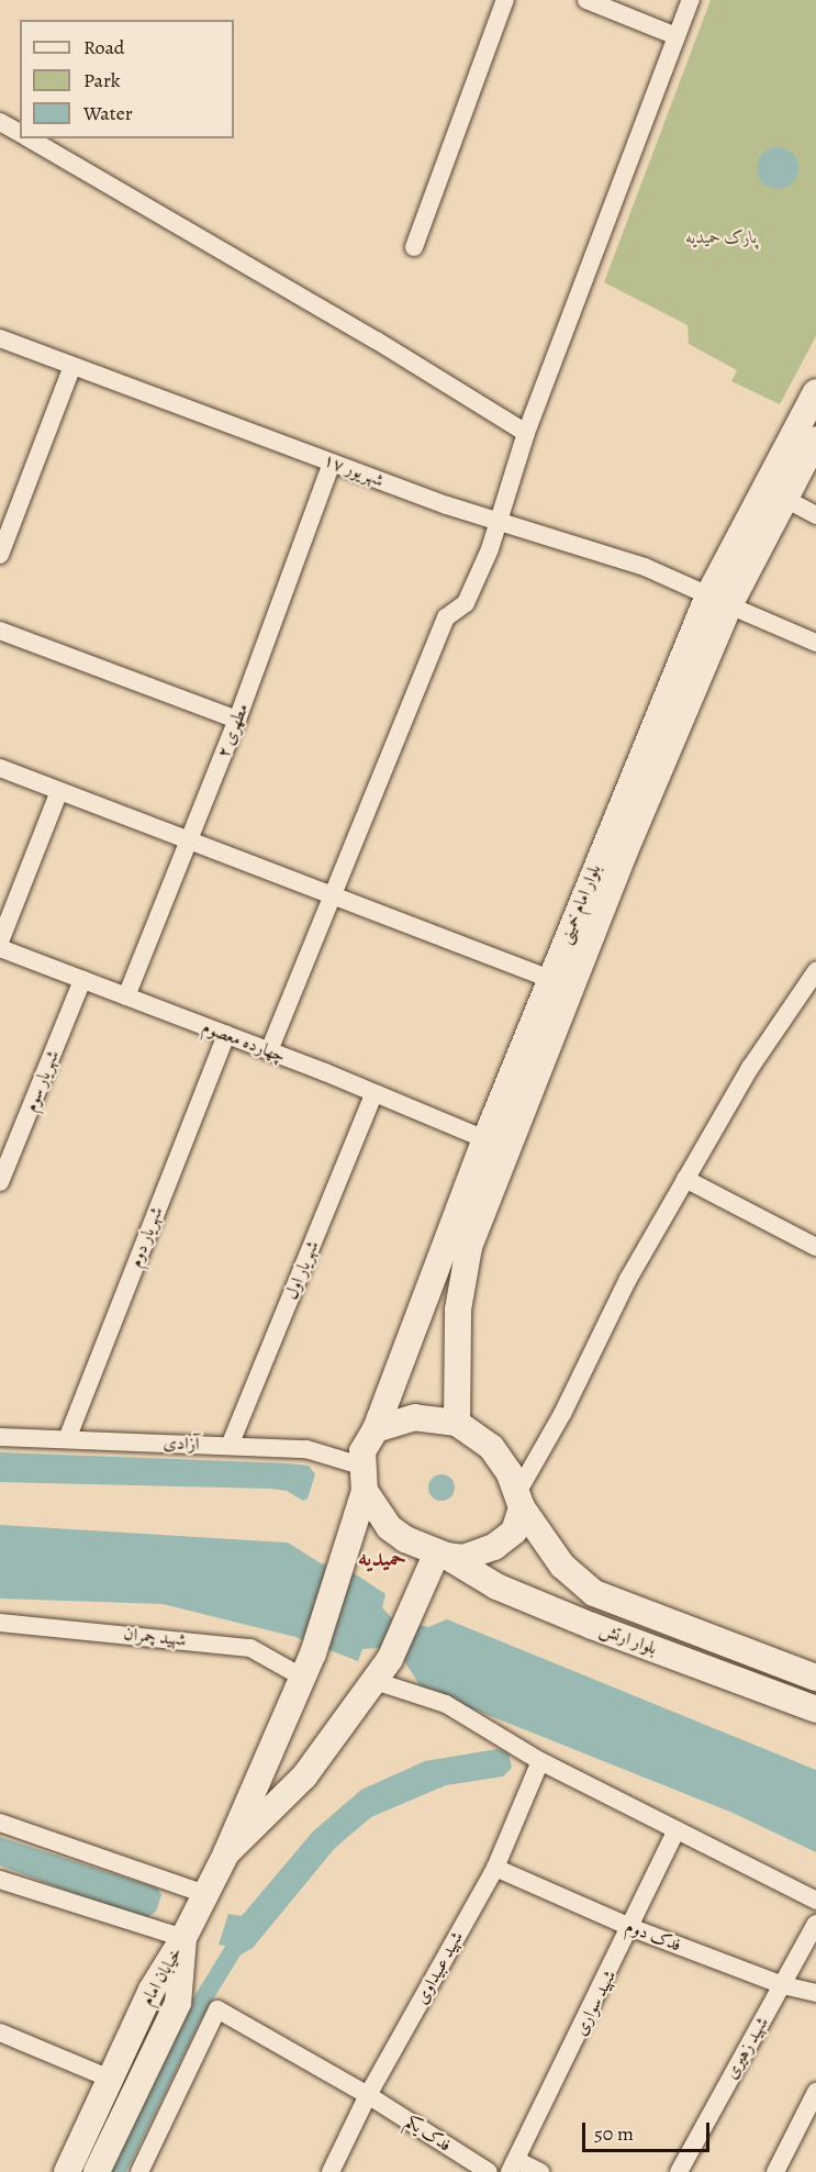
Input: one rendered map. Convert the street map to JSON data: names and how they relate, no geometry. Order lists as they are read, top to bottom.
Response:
{
  "streets": {
    "main road": ["بلوار امام خمینی", "بلوار ارتش", "خیابان امام"],
    "street": [
      "۱۷ شهریور",
      "مطهری ۲",
      "چهارده معصوم",
      "شهریار سوم",
      "شهریار دوم",
      "شهریار اول",
      "آزادی",
      "شهید چمران",
      "فدک دوم",
      "شهید عبیداوی",
      "شهید سواری",
      "شهید زهیری",
      "فدک یکم"
    ]
  },
  "crossings": [
    ["۱۷ شهریور", "مطهری ۲"],
    ["۱۷ شهریور", "بلوار امام خمینی"],
    ["مطهری ۲", "چهارده معصوم"],
    ["بلوار امام خمینی", "چهارده معصوم"],
    ["بلوار امام خمینی", "آزادی"],
    ["بلوار امام خمینی", "بلوار ارتش"],
    ["چهارده معصوم", "شهریار سوم"],
    ["چهارده معصوم", "شهریار دوم"],
    ["چهارده معصوم", "شهریار اول"],
    ["شهریار دوم", "آزادی"],
    ["شهریار اول", "آزادی"],
    ["آزادی", "بلوار ارتش"],
    ["فدک دوم", "شهید عبیداوی"],
    ["فدک دوم", "شهید سواری"],
    ["فدک دوم", "شهید زهیری"],
    ["شهید عبیداوی", "فدک یکم"]
  ],
  "districts": ["حمیدیه"],
  "parks": ["پارک حمیدیه"],
  "legend": ["Road", "Park", "Water"],
  "scale_bar": "50 m"
}
